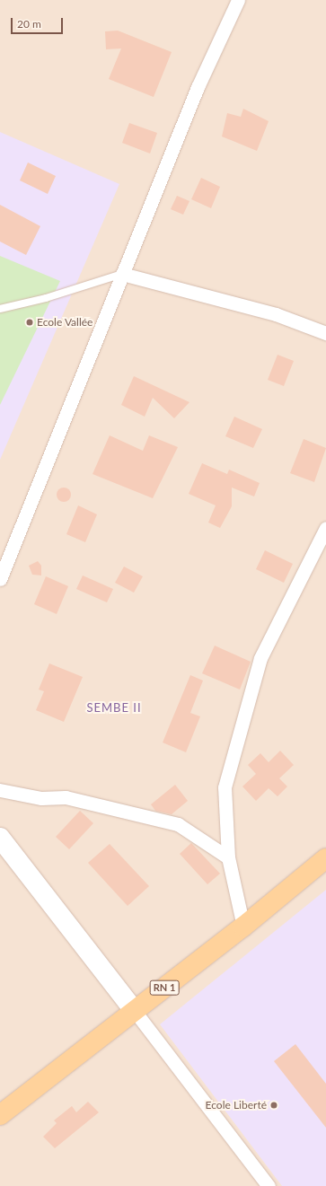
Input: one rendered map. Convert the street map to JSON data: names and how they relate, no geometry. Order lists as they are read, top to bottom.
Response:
{
  "streets": {
    "main road": ["RN 1"]
  },
  "districts": ["SEMBE II"],
  "places": ["Ecole Vallée", "Ecole Liberté"],
  "scale_bar": "20 m"
}
